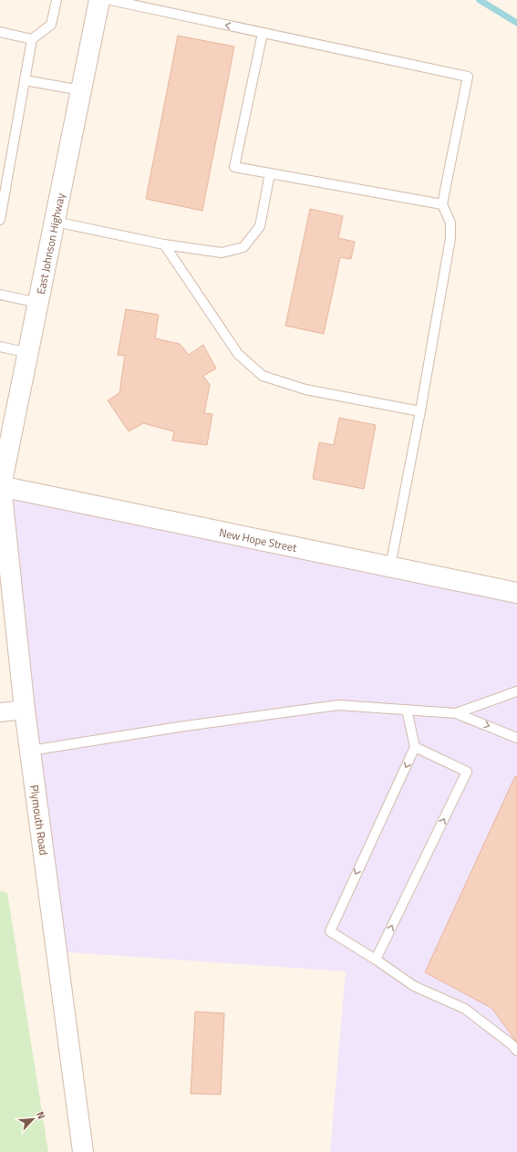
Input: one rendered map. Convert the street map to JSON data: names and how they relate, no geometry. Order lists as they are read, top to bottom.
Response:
{
  "streets": {
    "street": ["East Johnson Highway", "New Hope Street", "Plymouth Road"]
  },
  "crossings": [
    ["East Johnson Highway", "New Hope Street"],
    ["East Johnson Highway", "Plymouth Road"],
    ["New Hope Street", "Plymouth Road"]
  ],
  "north": "top right"
}
